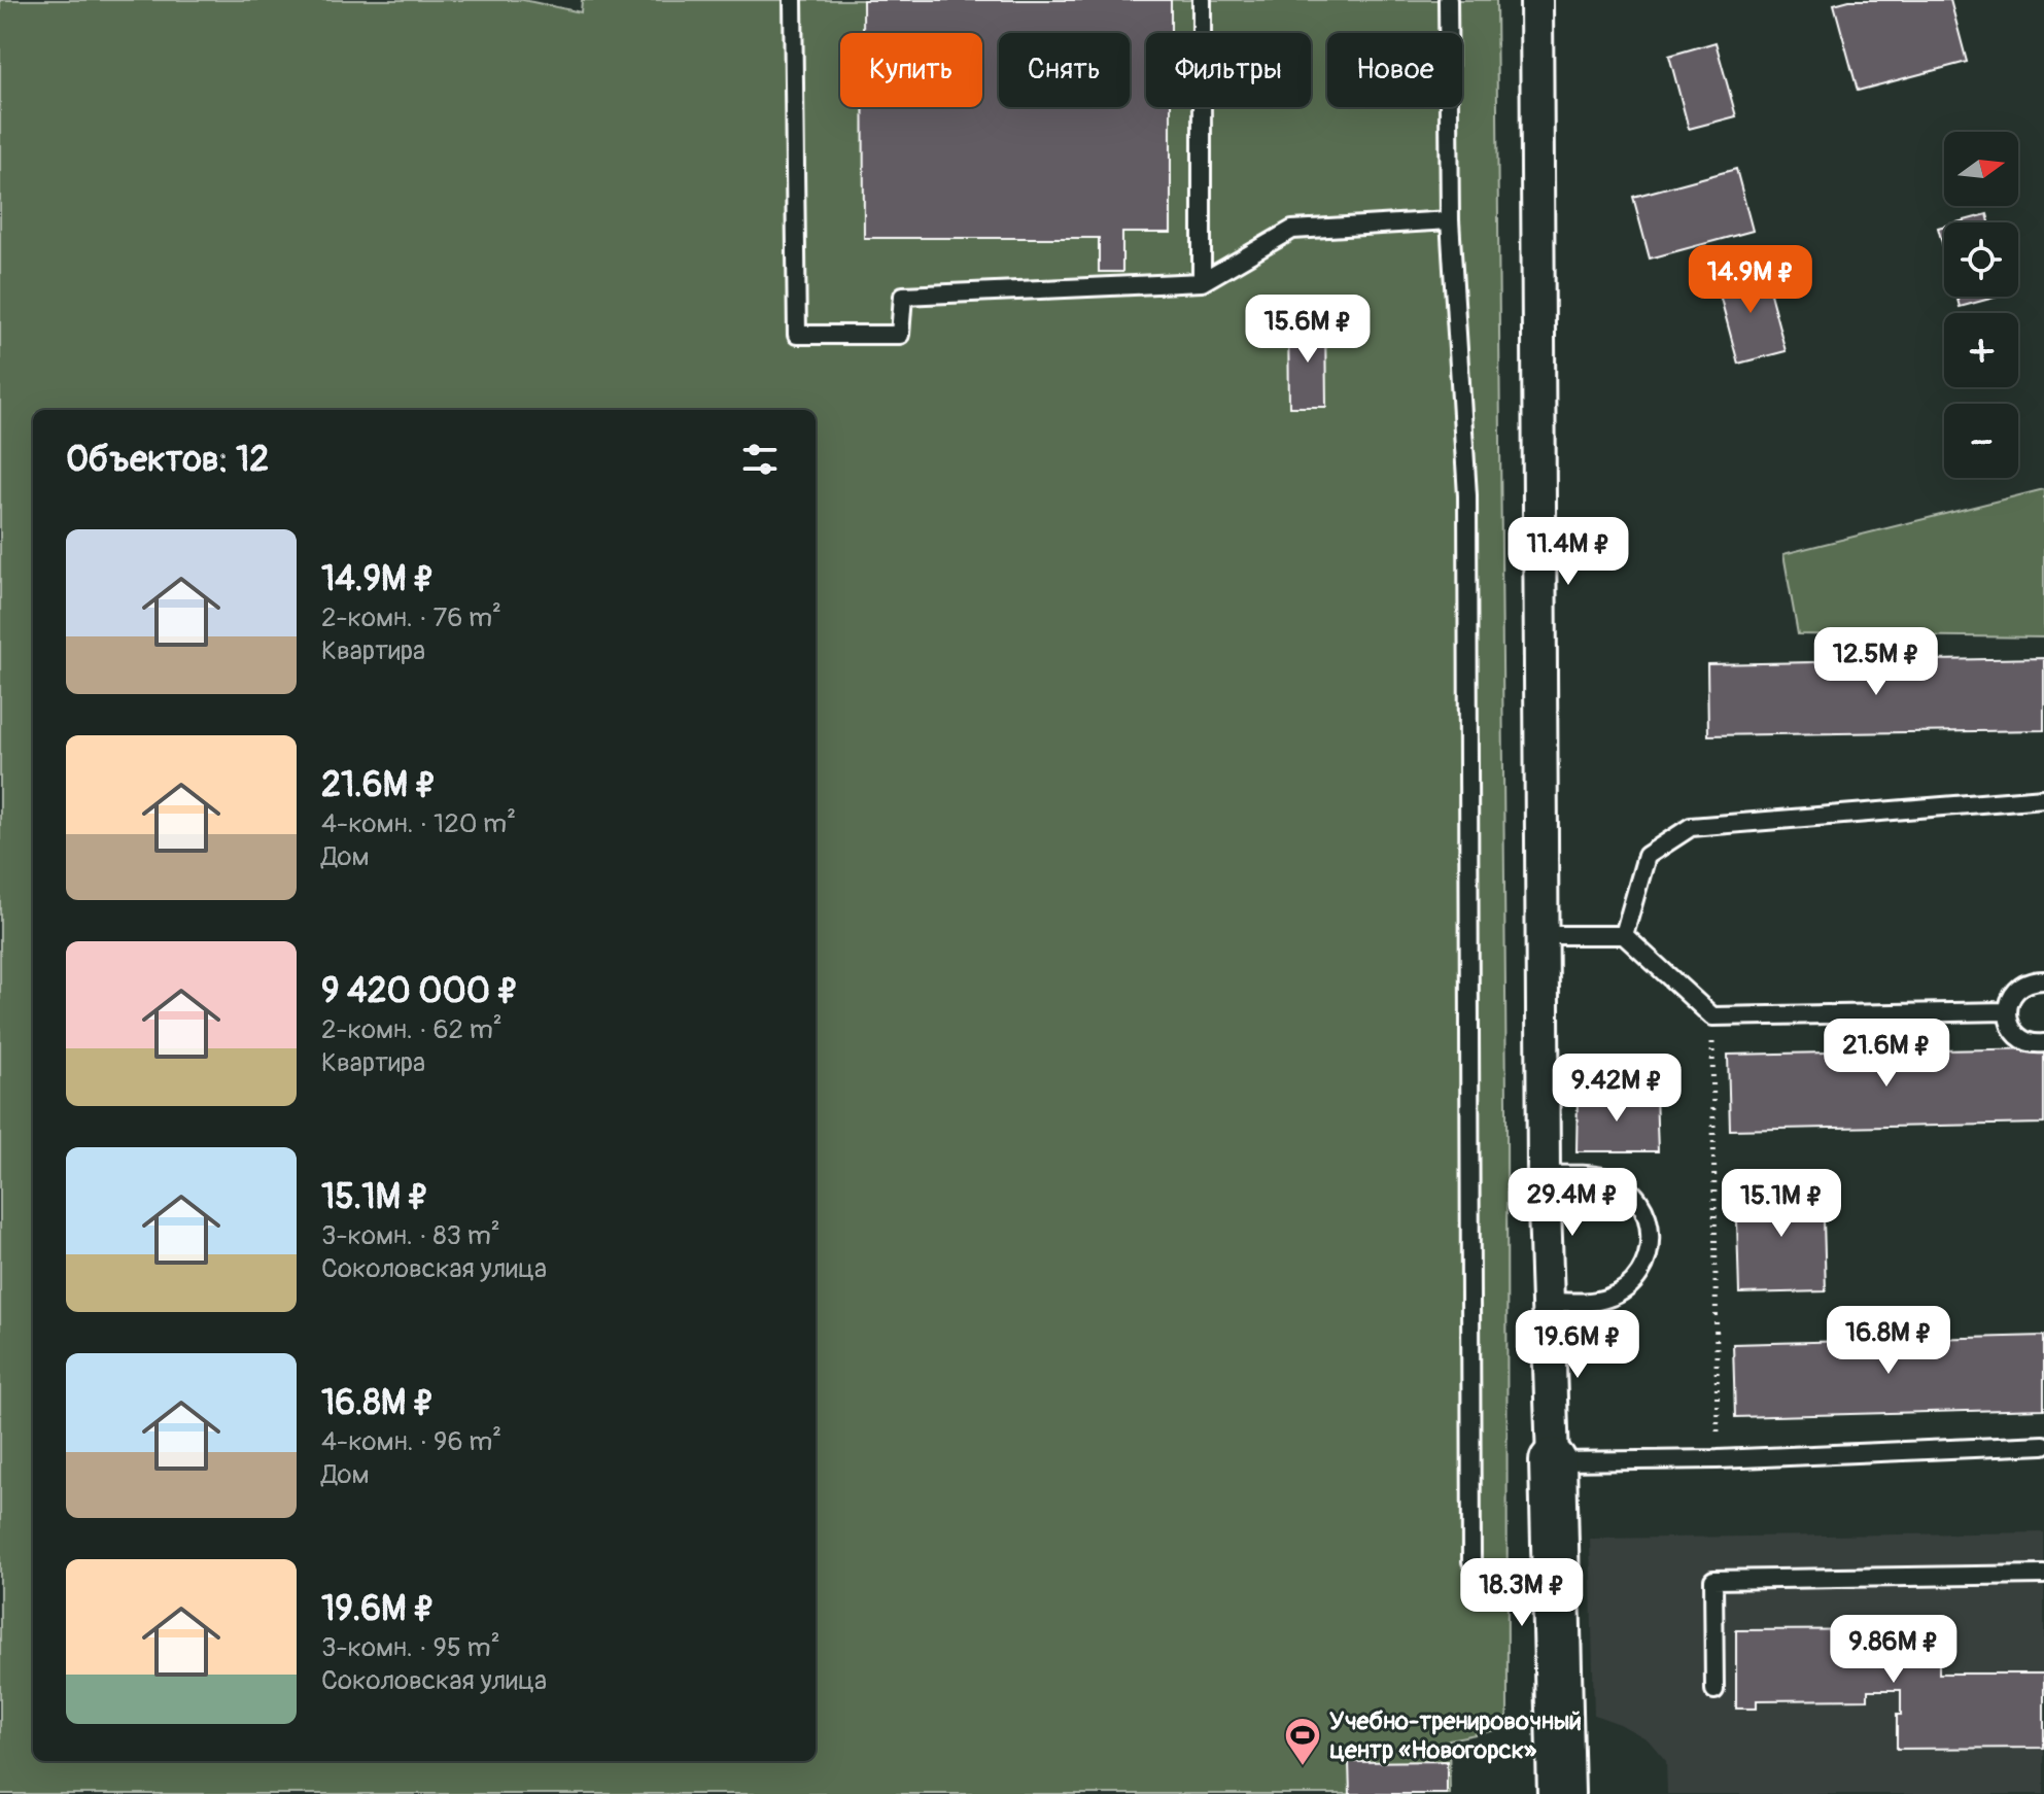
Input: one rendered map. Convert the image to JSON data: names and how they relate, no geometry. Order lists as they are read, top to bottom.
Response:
{
  "places": {
    "sports": ["Учебно-тренировочный центр «Новогорск»"]
  },
  "north": "right",
  "page": {
    "chip": [
      "Купить",
      "Снять",
      "Фильтры",
      "Новое"
    ],
    "map_buttons": ["+", "−"],
    "price": [
      "14.9M ₽",
      "15.6M ₽",
      "11.4M ₽",
      "12.5M ₽",
      "21.6M ₽",
      "9.42M ₽",
      "29.4M ₽",
      "15.1M ₽",
      "16.8M ₽",
      "19.6M ₽",
      "18.3M ₽",
      "9.86M ₽"
    ],
    "heading": "Объектов: 12",
    "list": [
      {
        "name": "14.9M ₽",
        "note": "2-комн. · 76 m² · Квартира"
      },
      {
        "name": "21.6M ₽",
        "note": "4-комн. · 120 m² · Дом"
      },
      {
        "name": "9 420 000 ₽",
        "note": "2-комн. · 62 m² · Квартира"
      },
      {
        "name": "15.1M ₽",
        "note": "3-комн. · 83 m² · Соколовская улица"
      },
      {
        "name": "16.8M ₽",
        "note": "4-комн. · 96 m² · Дом"
      },
      {
        "name": "19.6M ₽",
        "note": "3-комн. · 95 m² · Соколовская улица"
      }
    ]
  }
}
